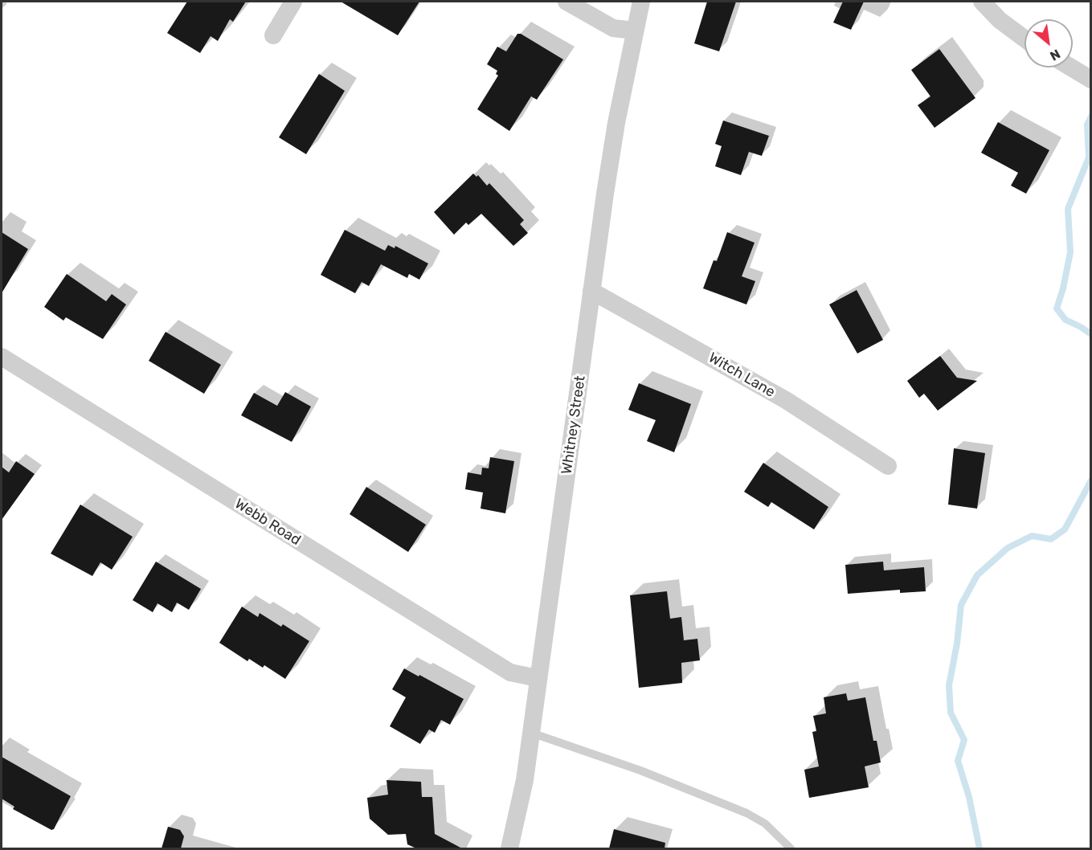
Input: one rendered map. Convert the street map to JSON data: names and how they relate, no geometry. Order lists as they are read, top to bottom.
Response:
{
  "streets": {
    "street": ["Witch Lane", "Whitney Street", "Webb Road"]
  },
  "crossings": [
    ["Witch Lane", "Whitney Street"],
    ["Whitney Street", "Webb Road"]
  ],
  "north": "bottom right"
}
